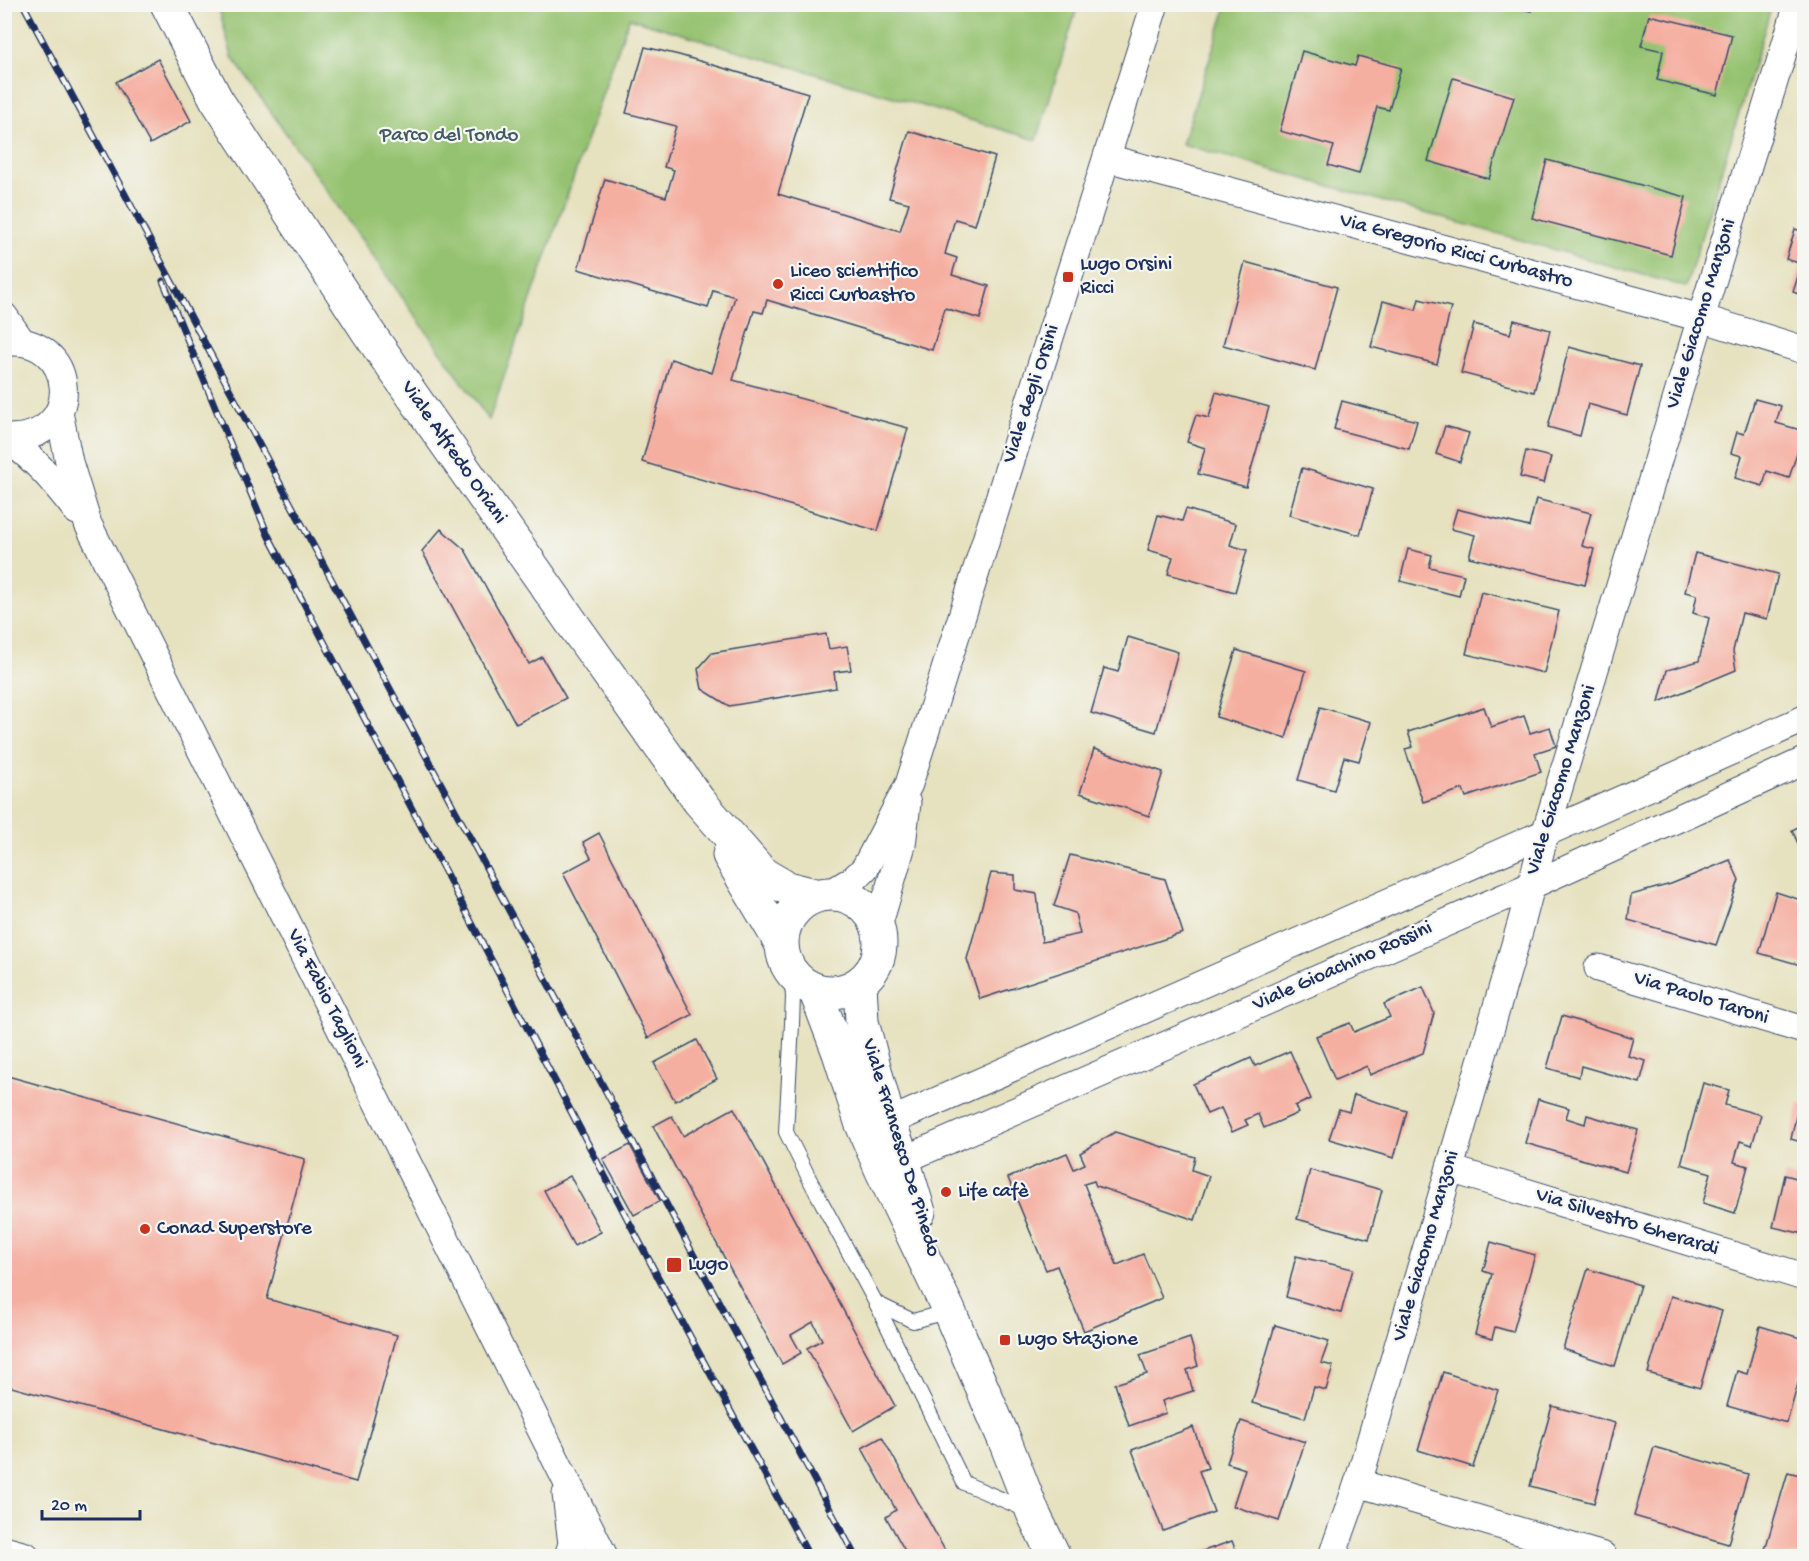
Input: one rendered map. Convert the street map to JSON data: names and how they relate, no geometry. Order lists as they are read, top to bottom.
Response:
{
  "streets": {
    "main road": ["Viale Alfredo Oriani", "Viale Francesco De Pinedo"],
    "street": [
      "Via Gregorio Ricci Curbastro",
      "Viale Giacomo Manzoni",
      "Viale degli Orsini",
      "Viale Gioachino Rossini",
      "Via Fabio Taglioni",
      "Via Paolo Taroni",
      "Via Silvestro Gherardi"
    ]
  },
  "crossings": [
    ["Via Gregorio Ricci Curbastro", "Viale Giacomo Manzoni"],
    ["Via Gregorio Ricci Curbastro", "Viale degli Orsini"],
    ["Viale Giacomo Manzoni", "Viale Gioachino Rossini"],
    ["Viale Giacomo Manzoni", "Via Silvestro Gherardi"],
    ["Viale degli Orsini", "Viale Alfredo Oriani"],
    ["Viale degli Orsini", "Viale Francesco De Pinedo"],
    ["Viale Alfredo Oriani", "Viale Francesco De Pinedo"],
    ["Viale Gioachino Rossini", "Viale Francesco De Pinedo"]
  ],
  "parks": ["Parco del Tondo"],
  "places": {
    "transit": ["Lugo Orsini Ricci", "Lugo", "Lugo Stazione"],
    "other": ["Liceo scientifico Ricci Curbastro", "Life cafè", "Conad Superstore"]
  },
  "scale_bar": "20 m"
}
